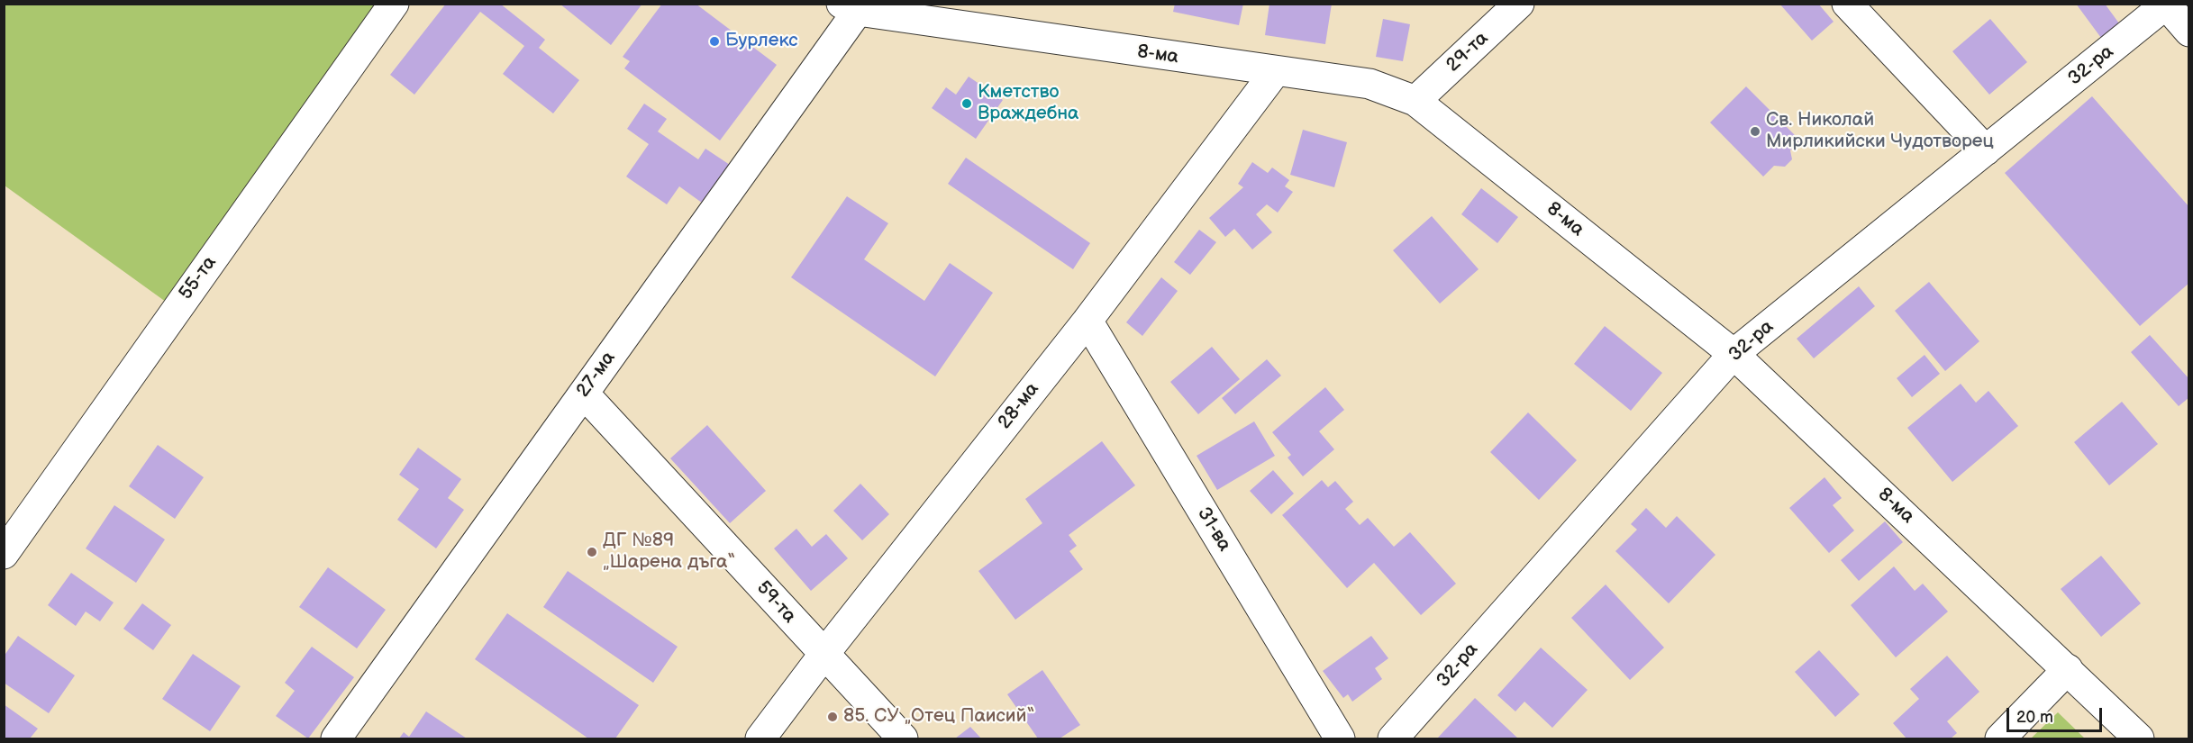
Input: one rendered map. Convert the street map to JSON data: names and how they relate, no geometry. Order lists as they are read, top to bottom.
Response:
{
  "streets": {
    "street": [
      "29-та",
      "8-ма",
      "32-ра",
      "55-та",
      "27-ма",
      "28-ма",
      "31-ва",
      "59-та"
    ]
  },
  "crossings": [
    ["29-та", "8-ма"],
    ["8-ма", "32-ра"],
    ["8-ма", "27-ма"],
    ["8-ма", "28-ма"],
    ["27-ма", "59-та"],
    ["28-ма", "31-ва"],
    ["28-ма", "59-та"]
  ],
  "places": [
    "Бурлекс",
    "Кметство Враждебна",
    "Св. Николай Мирликийски Чудотворец",
    "ДГ №89 „Шарена дъга“",
    "85. СУ „Отец Паисий“"
  ],
  "scale_bar": "20 m"
}
